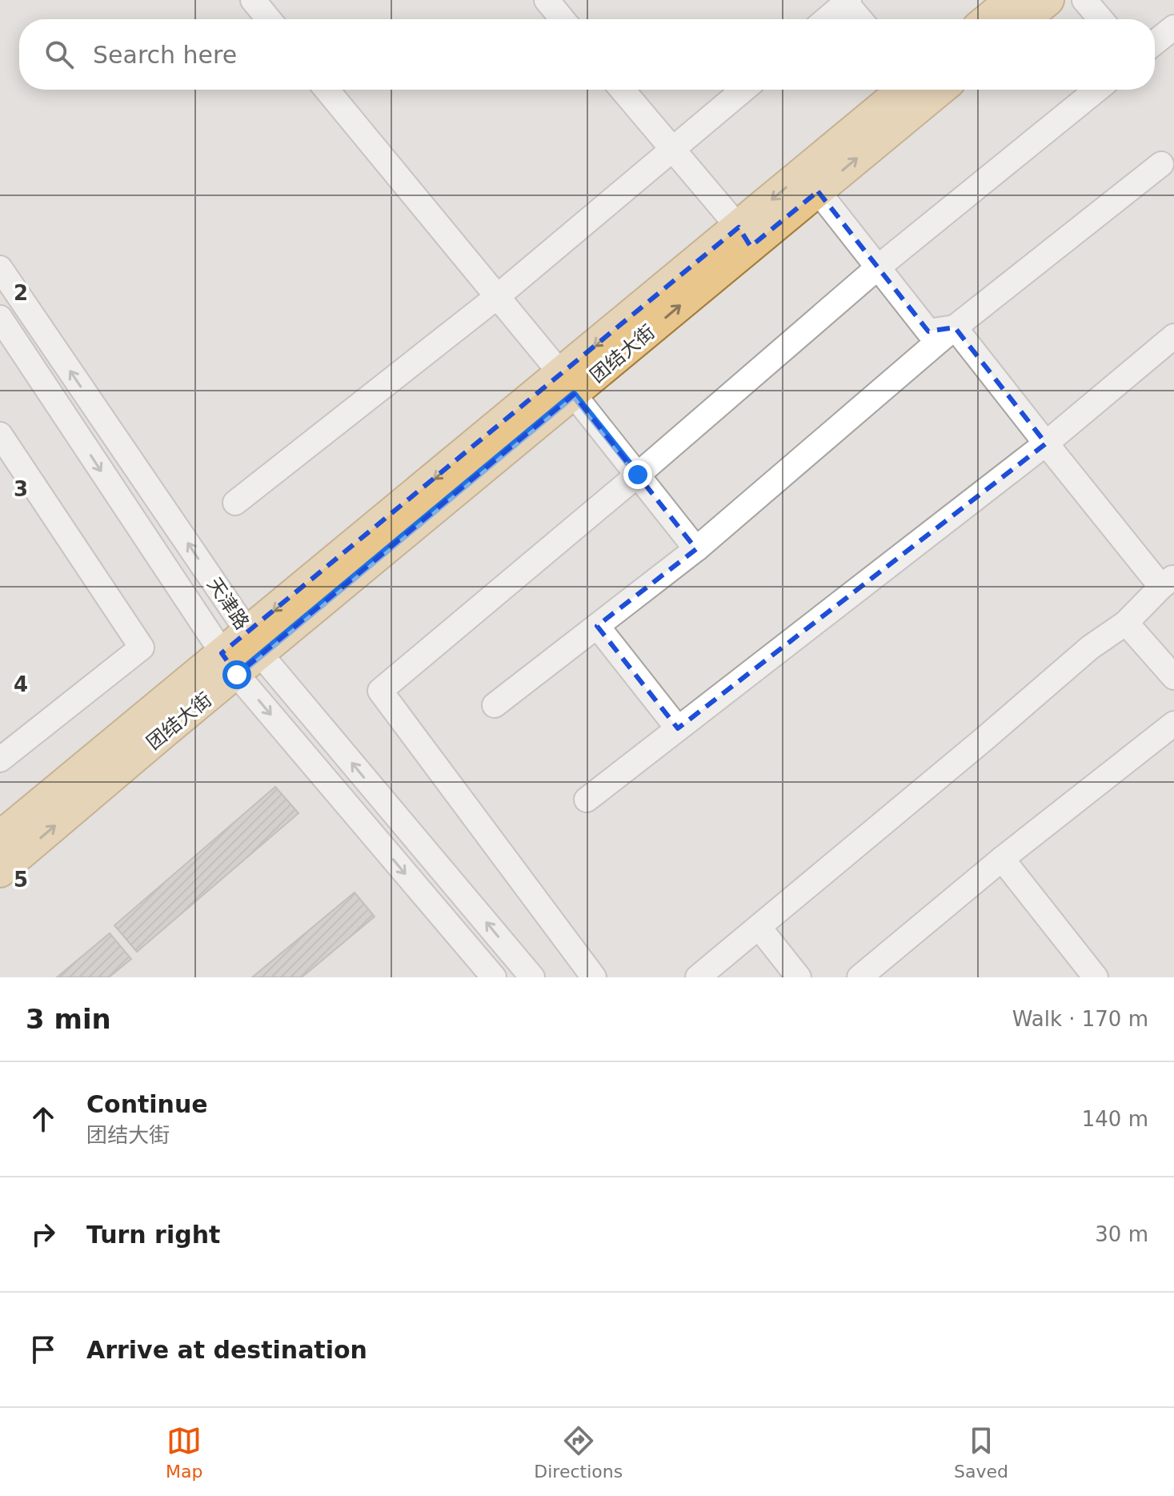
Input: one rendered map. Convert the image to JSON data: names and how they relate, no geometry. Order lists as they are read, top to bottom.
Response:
{
  "streets": {
    "main road": ["团结大街"],
    "street": ["天津路"]
  },
  "crossings": [
    ["团结大街", "天津路"]
  ],
  "page": {
    "search": "Search here",
    "heading": ["3 min", "Walk · 170 m"],
    "list": [
      ["Continue", "团结大街", "140 m"],
      ["Turn right", "30 m"],
      "Arrive at destination"
    ],
    "nav": ["Map", "Directions", "Saved"]
  },
  "grid": {
    "rows": [
      "2",
      "3",
      "4",
      "5"
    ]
  }
}
